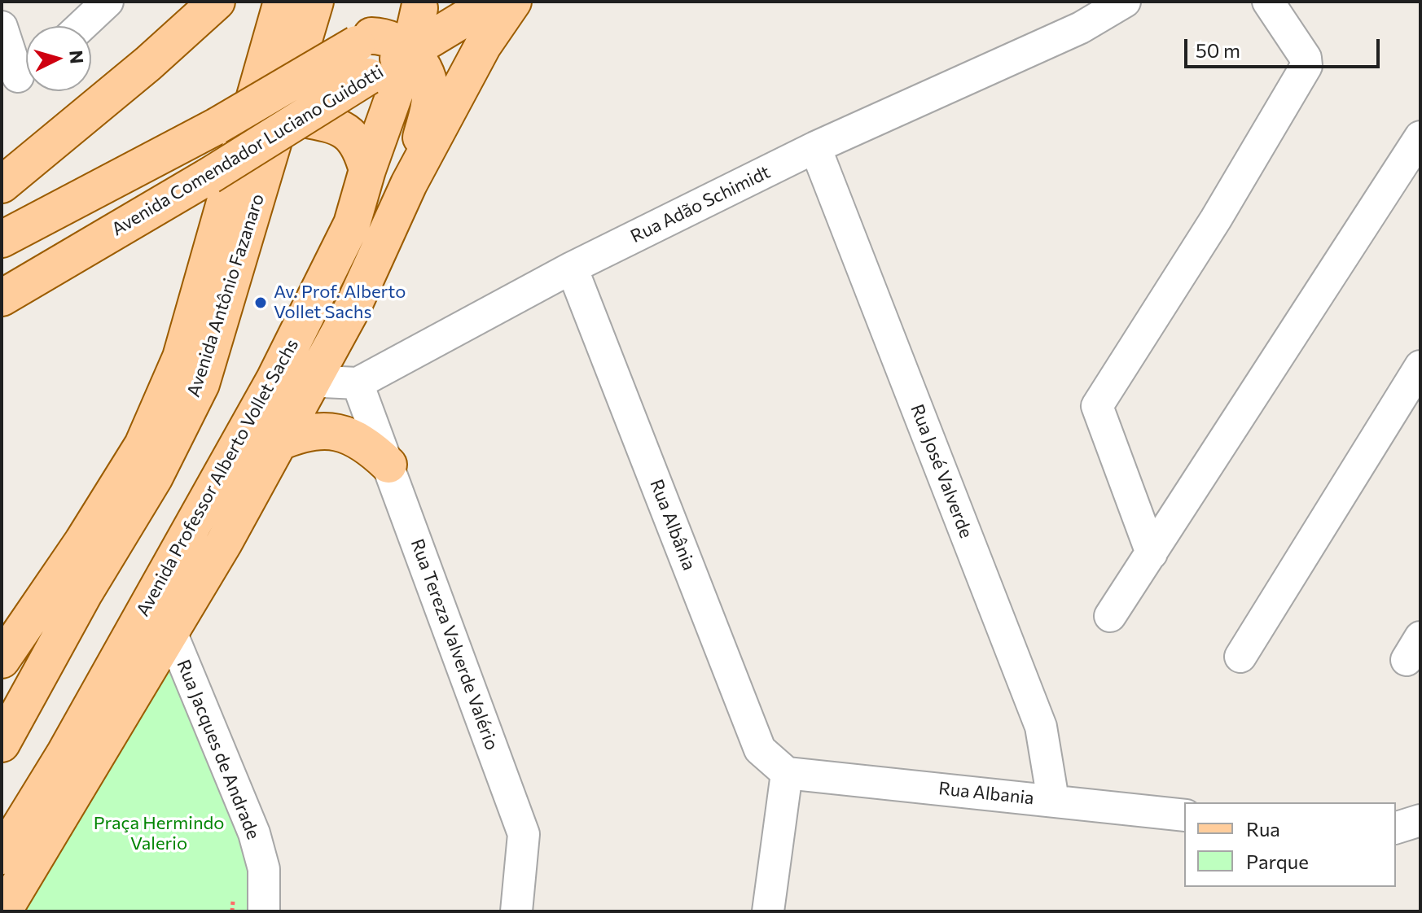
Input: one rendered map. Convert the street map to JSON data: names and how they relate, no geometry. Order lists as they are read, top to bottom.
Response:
{
  "streets": {
    "main road": ["Avenida Comendador Luciano Guidotti", "Avenida Antônio Fazanaro", "Avenida Professor Alberto Vollet Sachs"],
    "street": [
      "Rua Adão Schimidt",
      "Rua José Valverde",
      "Rua Albânia",
      "Rua Tereza Valverde Valério",
      "Rua Jacques de Andrade",
      "Rua Albania"
    ]
  },
  "crossings": [
    ["Avenida Comendador Luciano Guidotti", "Avenida Professor Alberto Vollet Sachs"],
    ["Rua Adão Schimidt", "Rua José Valverde"],
    ["Rua Adão Schimidt", "Avenida Professor Alberto Vollet Sachs"],
    ["Rua Adão Schimidt", "Rua Albânia"],
    ["Rua Adão Schimidt", "Rua Tereza Valverde Valério"],
    ["Rua José Valverde", "Rua Albania"],
    ["Avenida Professor Alberto Vollet Sachs", "Rua Jacques de Andrade"],
    ["Rua Albânia", "Rua Albania"]
  ],
  "parks": ["Praça Hermindo Valerio"],
  "places": ["Av. Prof. Alberto Vollet Sachs"],
  "legend": ["Rua", "Parque"],
  "scale_bar": "50 m",
  "north": "right"
}
